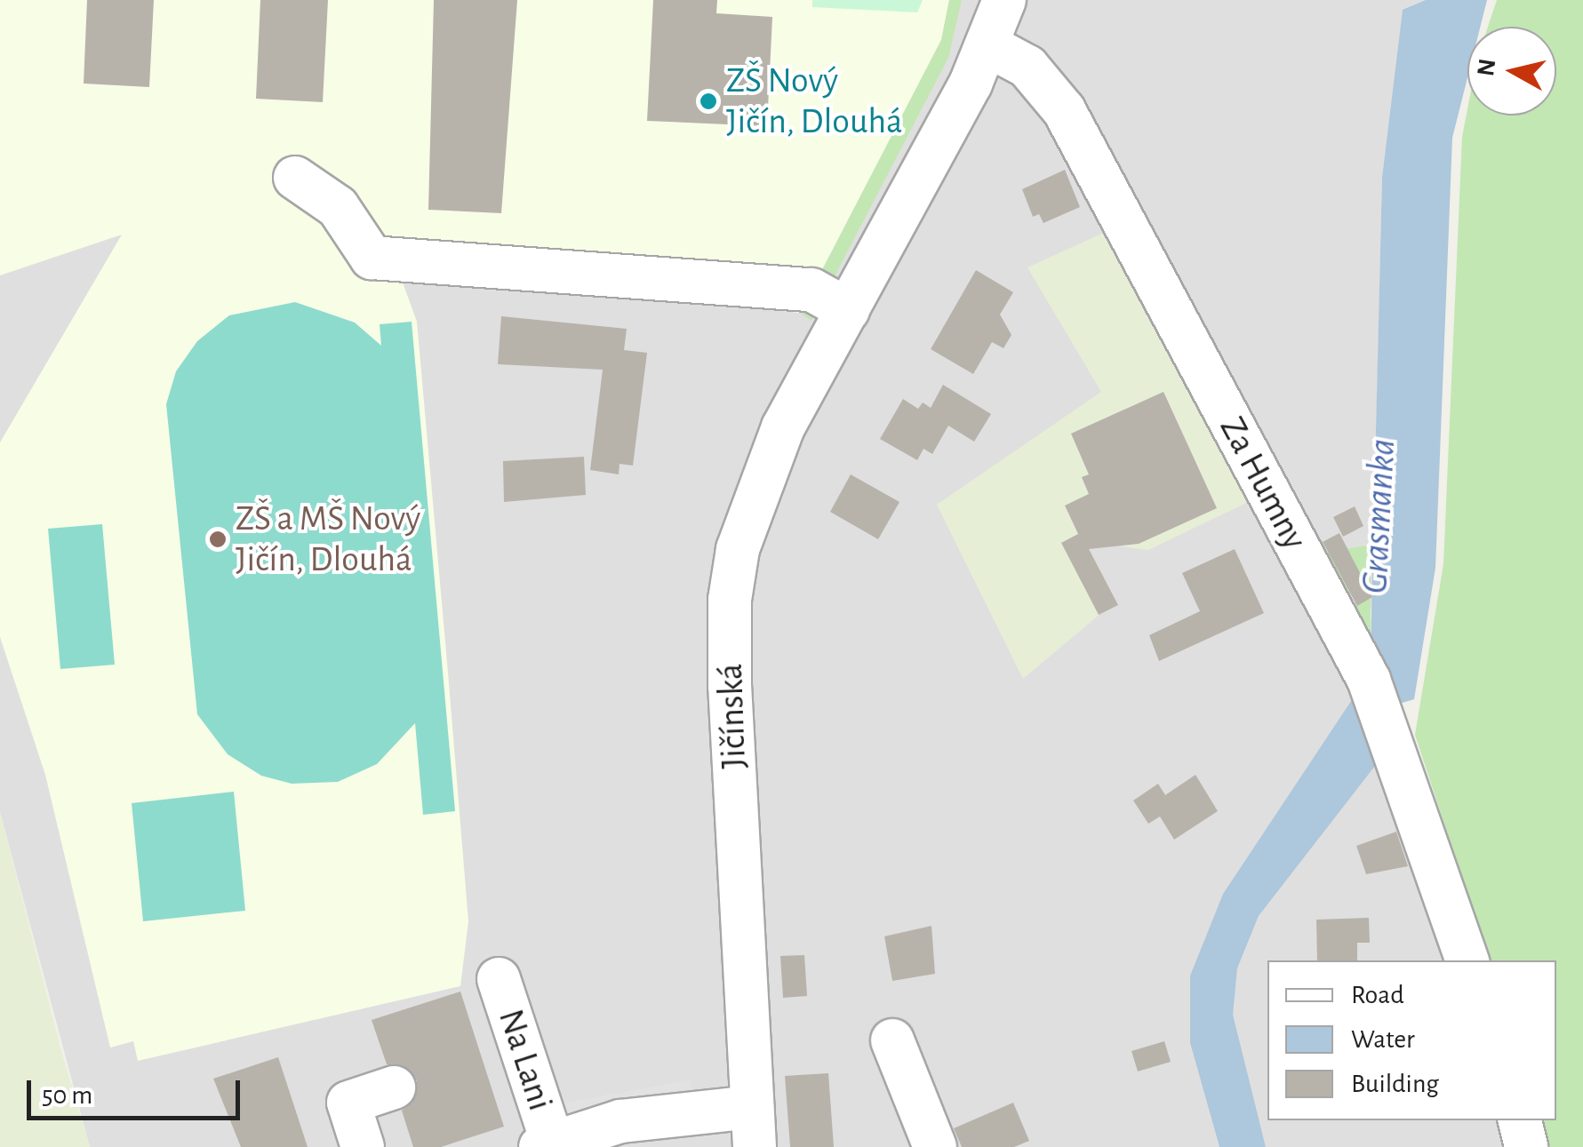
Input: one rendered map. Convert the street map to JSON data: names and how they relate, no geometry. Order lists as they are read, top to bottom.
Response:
{
  "streets": {
    "street": ["Za Humny", "Jičínská", "Na Lani"]
  },
  "crossings": [
    ["Za Humny", "Jičínská"],
    ["Jičínská", "Na Lani"]
  ],
  "water": ["Grasmanka"],
  "places": ["ZŠ Nový Jičín, Dlouhá", "ZŠ a MŠ Nový Jičín, Dlouhá"],
  "legend": ["Road", "Water", "Building"],
  "scale_bar": "50 m",
  "north": "left"
}
